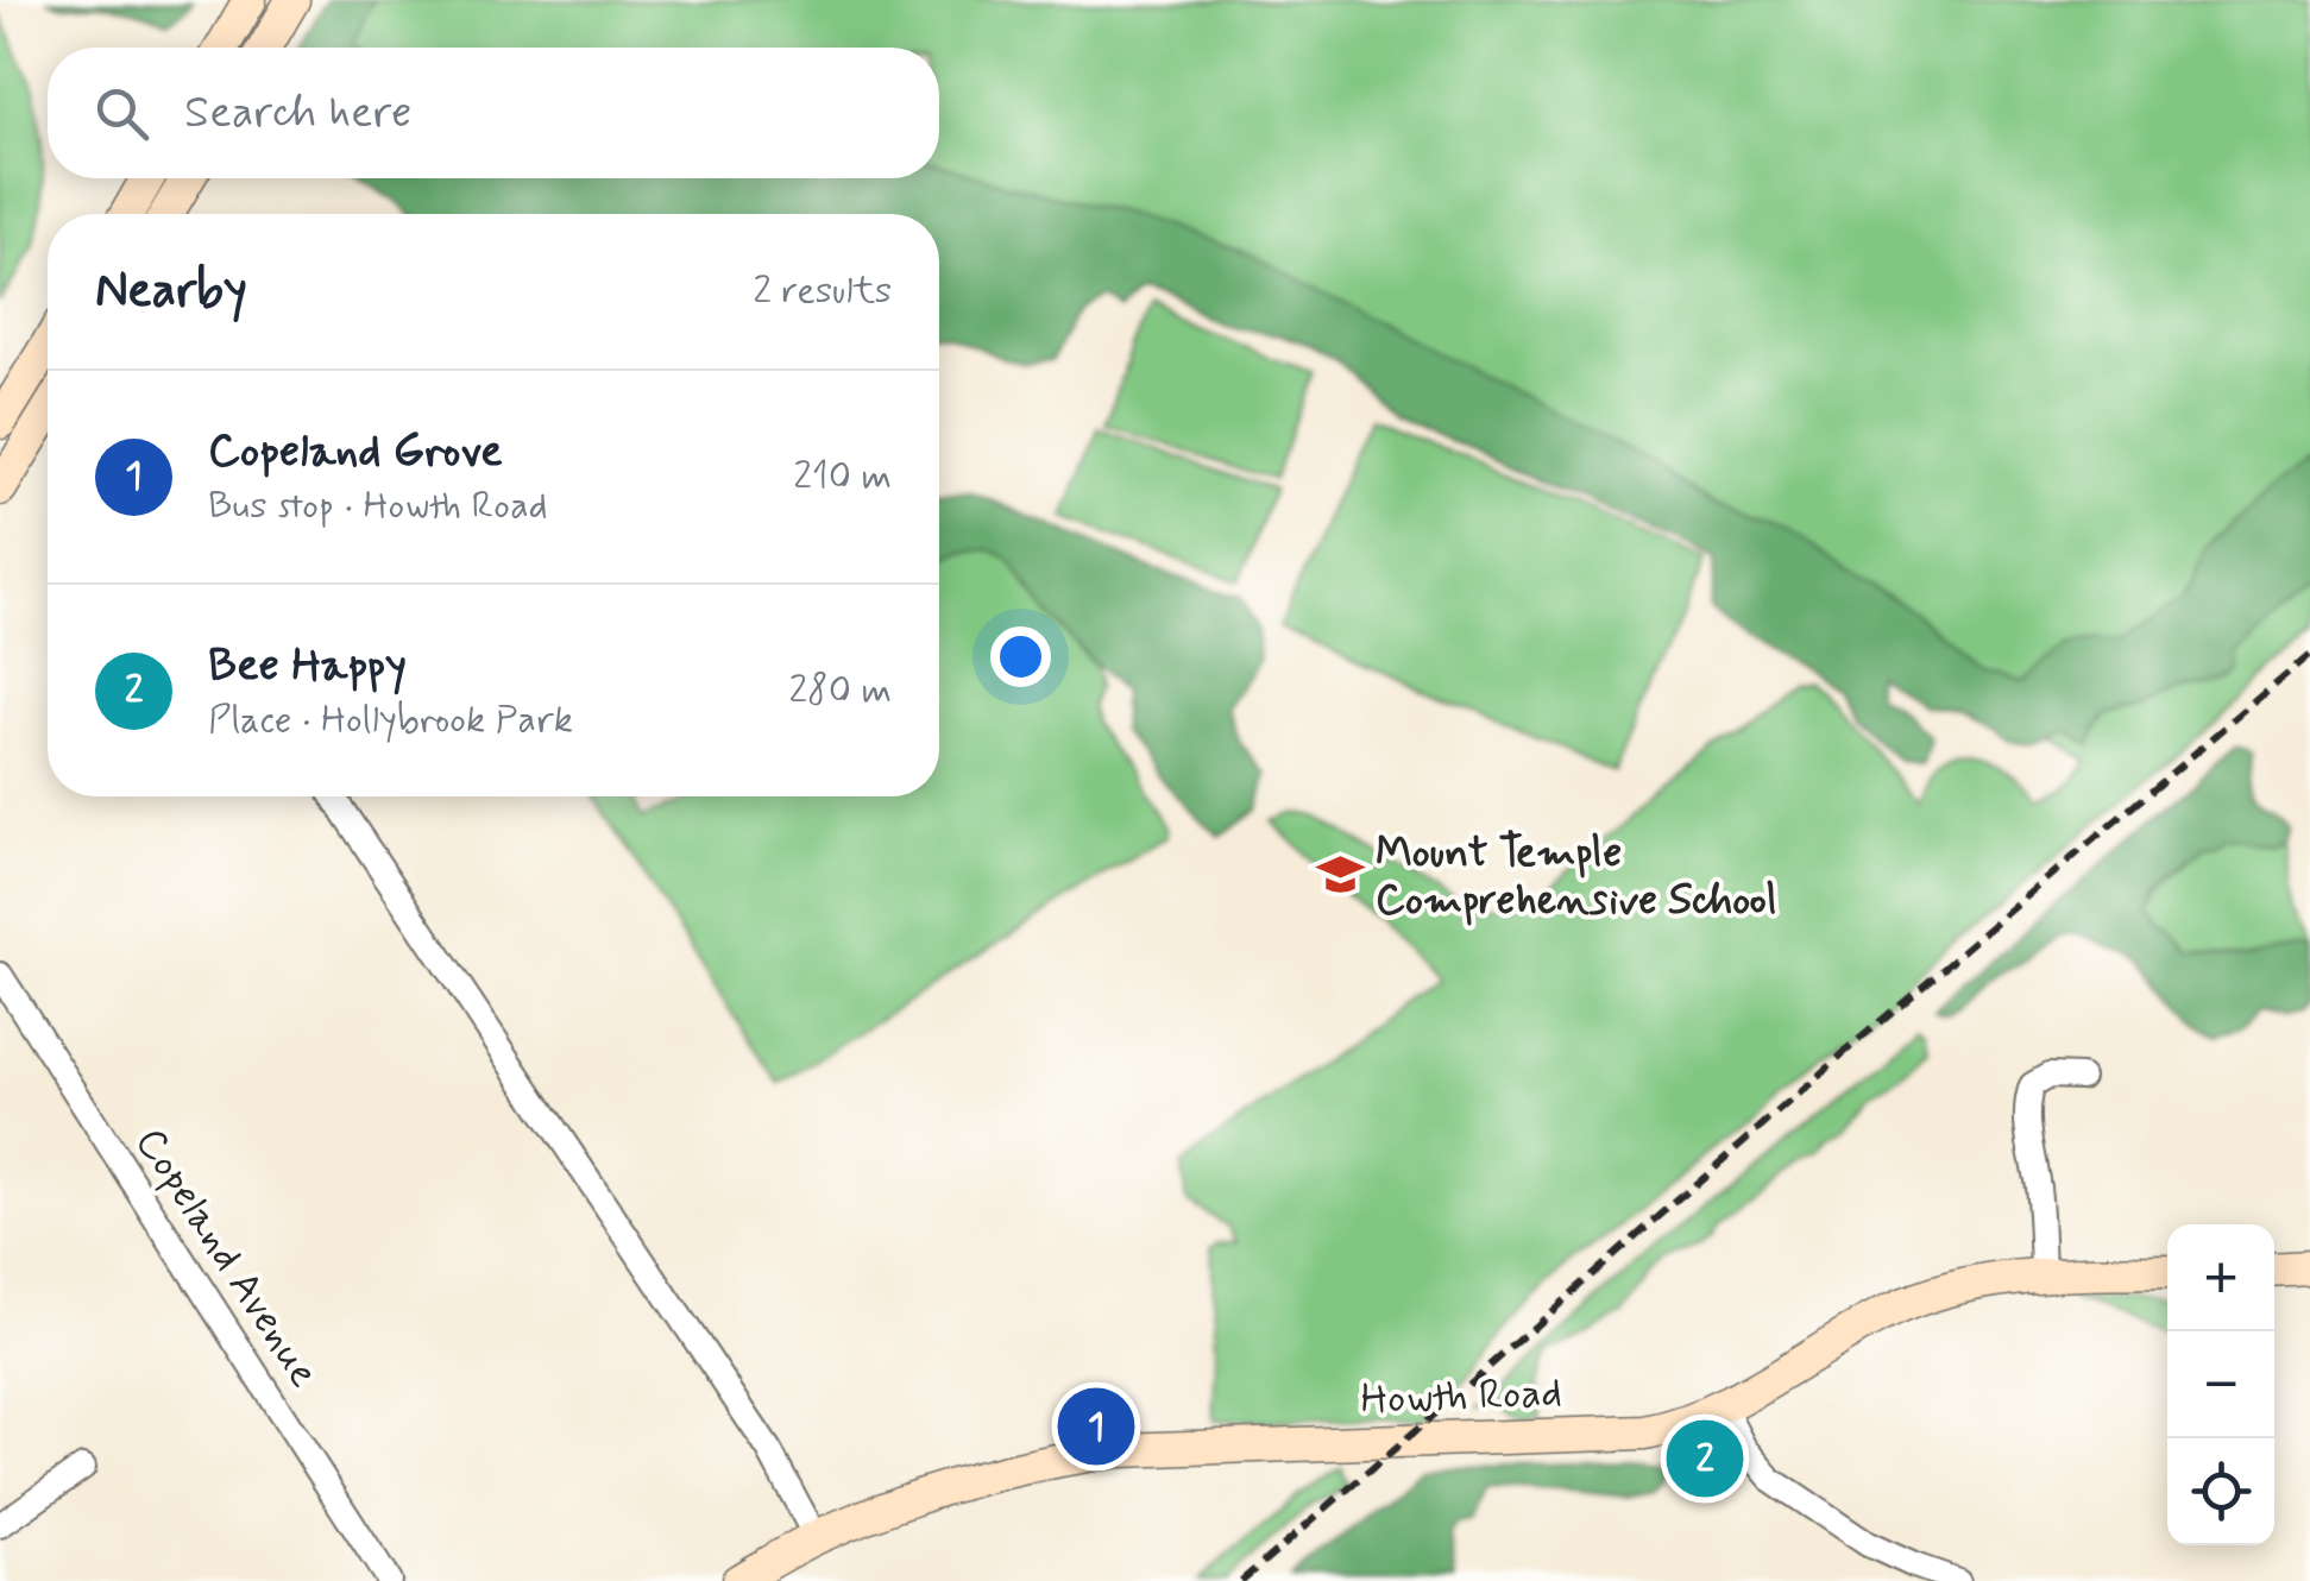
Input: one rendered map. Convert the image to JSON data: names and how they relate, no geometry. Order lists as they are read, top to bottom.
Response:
{
  "streets": {
    "main road": ["Howth Road"],
    "street": ["Copeland Avenue"]
  },
  "places": {
    "school or university": ["Mount Temple Comprehensive School"]
  },
  "page": {
    "search": "Search here",
    "heading": ["Nearby", "2 results"],
    "list": [
      {
        "mark": "1",
        "name": "Copeland Grove",
        "note": "Bus stop · Howth Road",
        "value": "210 m"
      },
      {
        "mark": "2",
        "name": "Bee Happy",
        "note": "Place · Hollybrook Park",
        "value": "280 m"
      }
    ],
    "map_buttons": ["+", "−"],
    "pins": ["1", "2"]
  }
}
